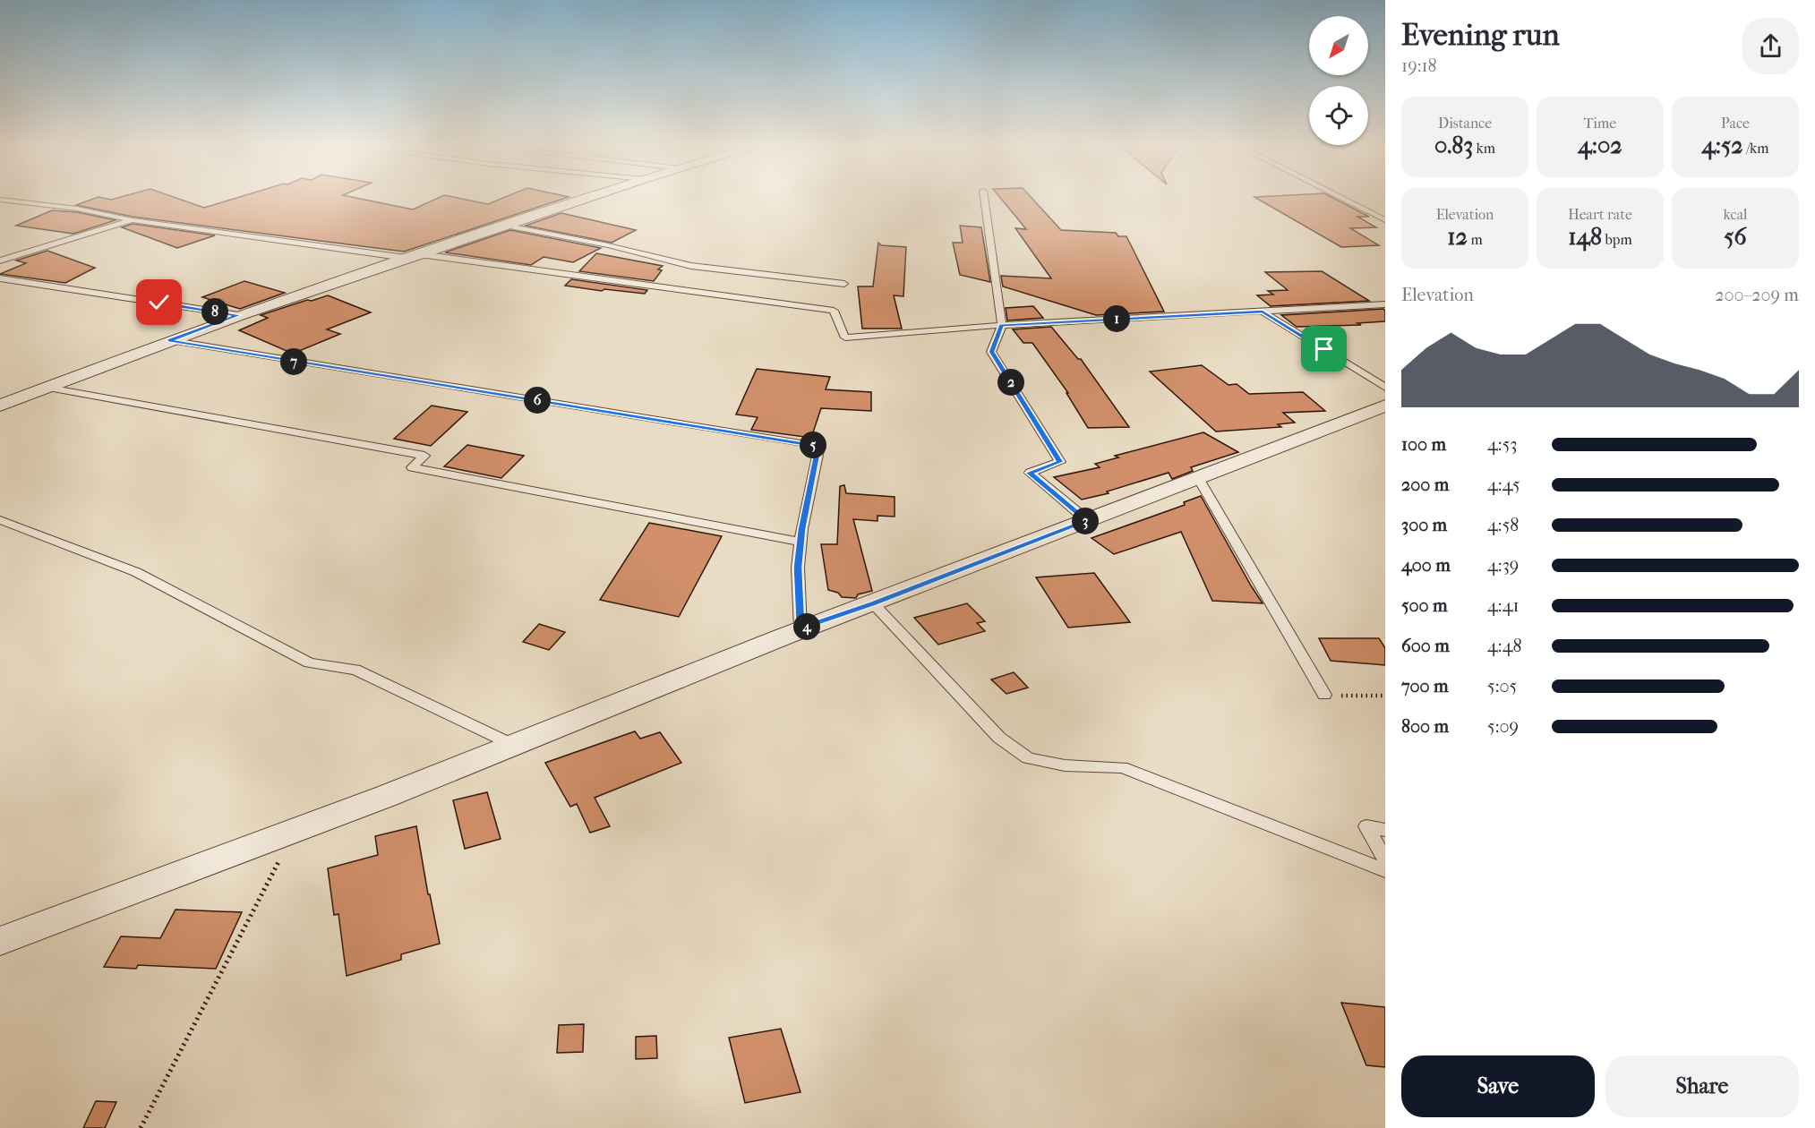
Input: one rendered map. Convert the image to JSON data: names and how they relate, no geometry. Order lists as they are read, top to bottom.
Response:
{
  "north": "bottom left",
  "page": {
    "heading": ["Evening run", "19:18"],
    "stats": [
      ["Distance", "0.83 km"],
      ["Time", "4:02"],
      ["Pace", "4:52 /km"],
      ["Elevation", "12 m"],
      ["Heart rate", "148 bpm"],
      ["kcal", "56"]
    ],
    "chart": ["Elevation", "200–209 m"],
    "pins": [
      "8",
      "1",
      "7",
      "2",
      "6",
      "5",
      "3",
      "4"
    ],
    "list": [
      {
        "name": "100 m",
        "note": "4:53"
      },
      {
        "name": "200 m",
        "note": "4:45"
      },
      {
        "name": "300 m",
        "note": "4:58"
      },
      {
        "name": "400 m",
        "note": "4:39"
      },
      {
        "name": "500 m",
        "note": "4:41"
      },
      {
        "name": "600 m",
        "note": "4:48"
      },
      {
        "name": "700 m",
        "note": "5:05"
      },
      {
        "name": "800 m",
        "note": "5:09"
      }
    ],
    "buttons": ["Save", "Share"]
  }
}
